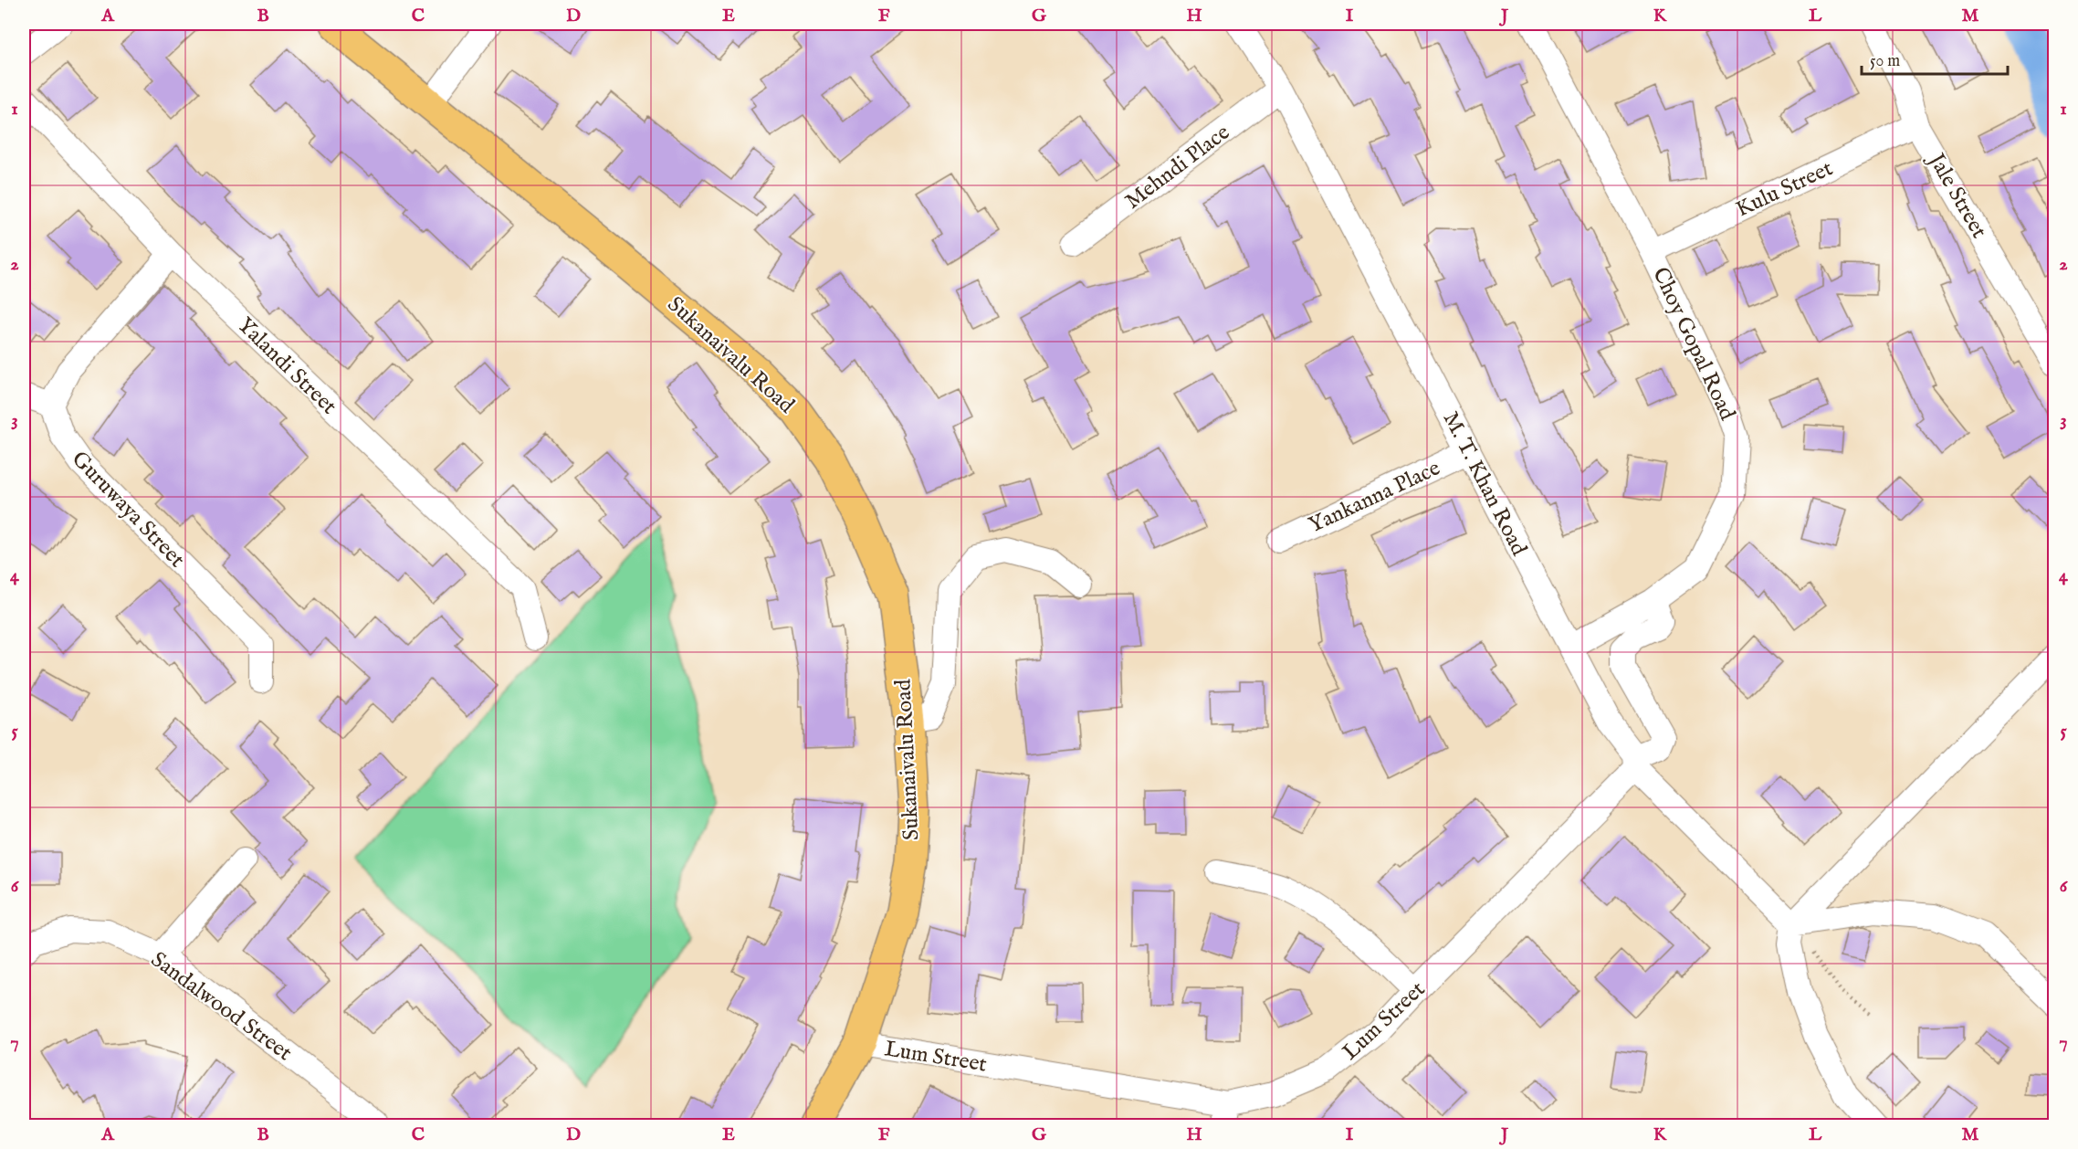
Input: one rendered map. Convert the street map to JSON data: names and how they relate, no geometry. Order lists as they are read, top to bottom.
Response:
{
  "streets": {
    "main road": ["Sukanaivalu Road"],
    "street": [
      "Mehndi Place",
      "Kulu Street",
      "Jale Street",
      "Choy Gopal Road",
      "Yalandi Street",
      "M. T. Khan Road",
      "Yankanna Place",
      "Guruwaya Street",
      "Sandalwood Street",
      "Lum Street"
    ]
  },
  "crossings": [
    ["Mehndi Place", "M. T. Khan Road"],
    ["Kulu Street", "Jale Street"],
    ["Kulu Street", "Choy Gopal Road"],
    ["Choy Gopal Road", "M. T. Khan Road"],
    ["Choy Gopal Road", "Lum Street"],
    ["Sukanaivalu Road", "Lum Street"],
    ["M. T. Khan Road", "Yankanna Place"],
    ["M. T. Khan Road", "Lum Street"]
  ],
  "scale_bar": "50 m",
  "grid": {
    "columns": [
      "A",
      "B",
      "C",
      "D",
      "E",
      "F",
      "G",
      "H",
      "I",
      "J",
      "K",
      "L",
      "M"
    ],
    "rows": [
      "1",
      "2",
      "3",
      "4",
      "5",
      "6",
      "7"
    ]
  }
}
